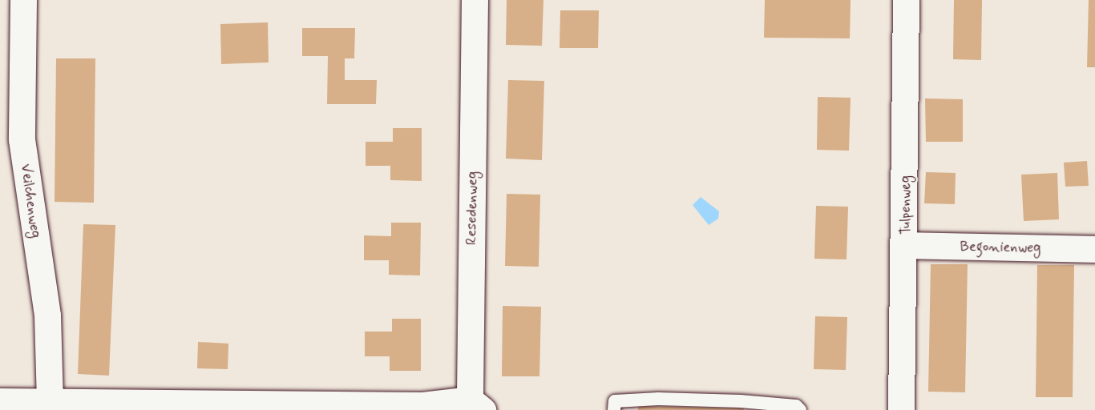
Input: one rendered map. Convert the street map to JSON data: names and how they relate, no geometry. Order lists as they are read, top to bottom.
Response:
{
  "streets": {
    "street": [
      "Veilchenweg",
      "Tulpenweg",
      "Resedenweg",
      "Begonienweg"
    ]
  },
  "crossings": [
    ["Tulpenweg", "Begonienweg"]
  ]
}
